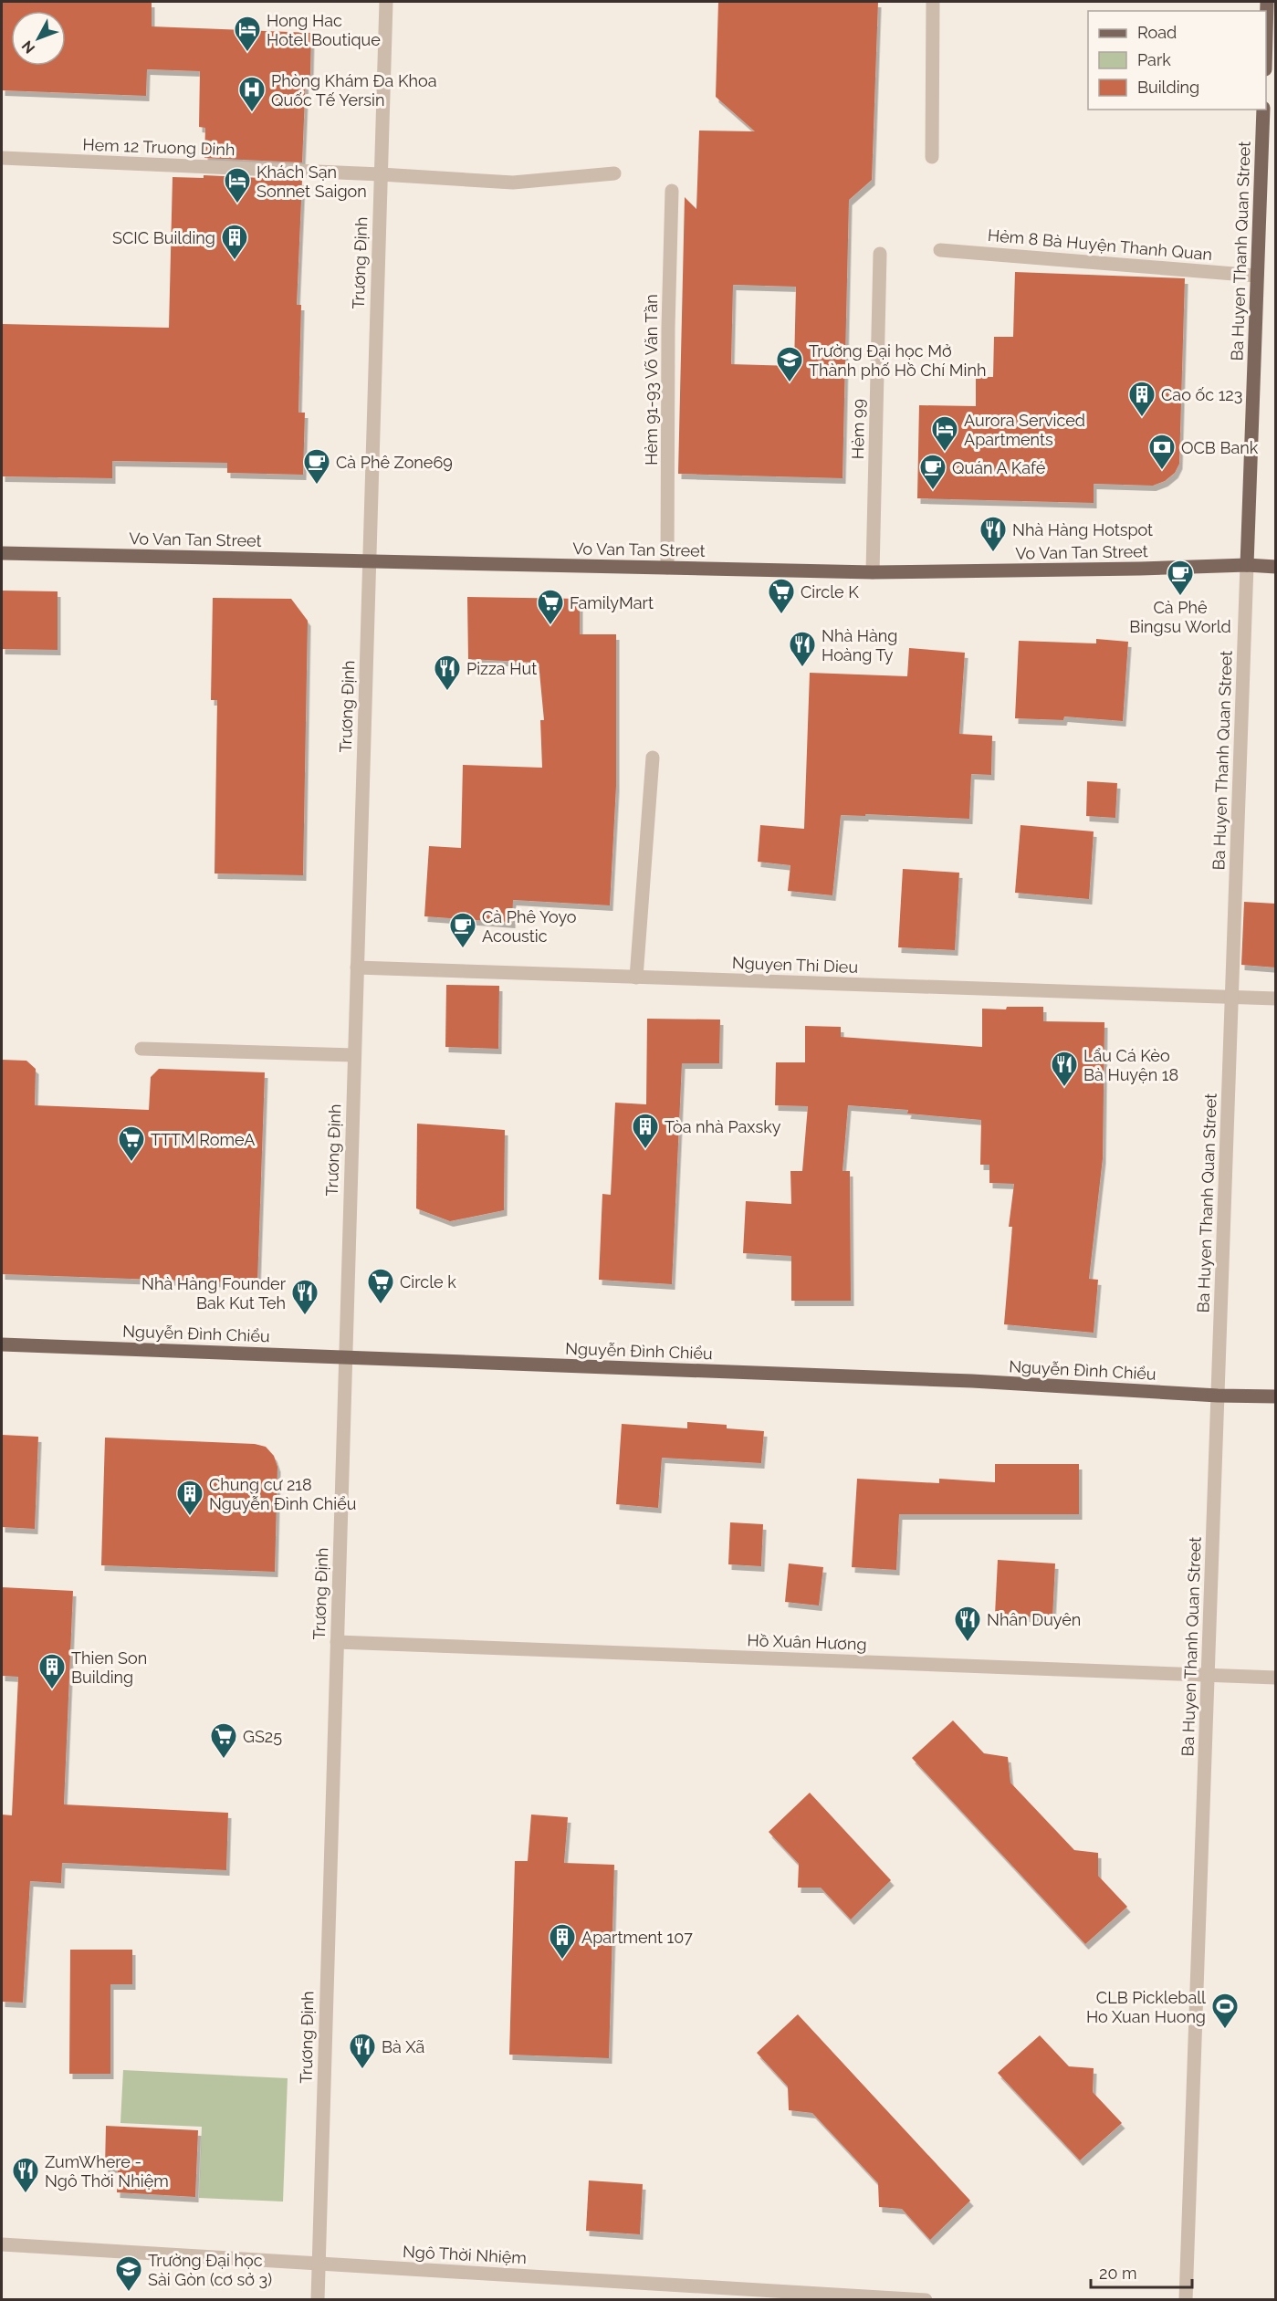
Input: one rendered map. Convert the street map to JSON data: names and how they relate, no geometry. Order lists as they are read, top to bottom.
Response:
{
  "streets": {
    "main road": ["Ba Huyen Thanh Quan Street", "Vo Van Tan Street", "Nguyễn Đình Chiểu"],
    "street": [
      "Hem 12 Truong Dinh",
      "Hẻm 8 Bà Huyện Thanh Quan",
      "Trương Định",
      "Hẻm 91-93 Võ Văn Tần",
      "Hẻm 99",
      "Nguyen Thi Dieu",
      "Hồ Xuân Hương",
      "Ngô Thời Nhiệm"
    ]
  },
  "crossings": [
    ["Hem 12 Truong Dinh", "Trương Định"],
    ["Hẻm 8 Bà Huyện Thanh Quan", "Ba Huyen Thanh Quan Street"],
    ["Ba Huyen Thanh Quan Street", "Vo Van Tan Street"],
    ["Ba Huyen Thanh Quan Street", "Nguyen Thi Dieu"],
    ["Ba Huyen Thanh Quan Street", "Nguyễn Đình Chiểu"],
    ["Ba Huyen Thanh Quan Street", "Hồ Xuân Hương"],
    ["Trương Định", "Vo Van Tan Street"],
    ["Trương Định", "Nguyen Thi Dieu"],
    ["Trương Định", "Nguyễn Đình Chiểu"],
    ["Trương Định", "Hồ Xuân Hương"],
    ["Trương Định", "Ngô Thời Nhiệm"],
    ["Hẻm 91-93 Võ Văn Tần", "Vo Van Tan Street"],
    ["Hẻm 99", "Vo Van Tan Street"]
  ],
  "places": {
    "hotel": ["Hong Hac Hotel Boutique", "Khách Sạn Sonnet Saigon", "Aurora Serviced Apartments"],
    "hospital": ["Phòng Khám Đa Khoa Quốc Tế Yersin"],
    "building": [
      "SCIC Building",
      "Cao ốc 123",
      "Tòa nhà Paxsky",
      "Chung cư 218 Nguyễn Đình Chiểu",
      "Thien Son Building",
      "Apartment 107"
    ],
    "school or university": ["Trường Đại học Mở Thành phố Hồ Chí Minh", "Trường Đại học Sài Gòn (cơ sở 3)"],
    "bank": ["OCB Bank"],
    "cafe": [
      "Cà Phê Zone69",
      "Quán A Kafé",
      "Cà Phê Bingsu World",
      "Cà Phê Yoyo Acoustic"
    ],
    "restaurant": [
      "Nhà Hàng Hotspot",
      "Nhà Hàng Hoàng Ty",
      "Pizza Hut",
      "Lẩu Cá Kèo Bà Huyện 18",
      "Nhà Hàng Founder Bak Kut Teh",
      "Nhân Duyên",
      "Bà Xã",
      "ZumWhere - Ngô Thời Nhiệm"
    ],
    "supermarket": [
      "Circle K",
      "FamilyMart",
      "TTTM RomeA",
      "Circle k",
      "GS25"
    ],
    "sports": ["CLB Pickleball Ho Xuan Huong"]
  },
  "legend": ["Road", "Park", "Building"],
  "scale_bar": "20 m",
  "north": "bottom left"
}
